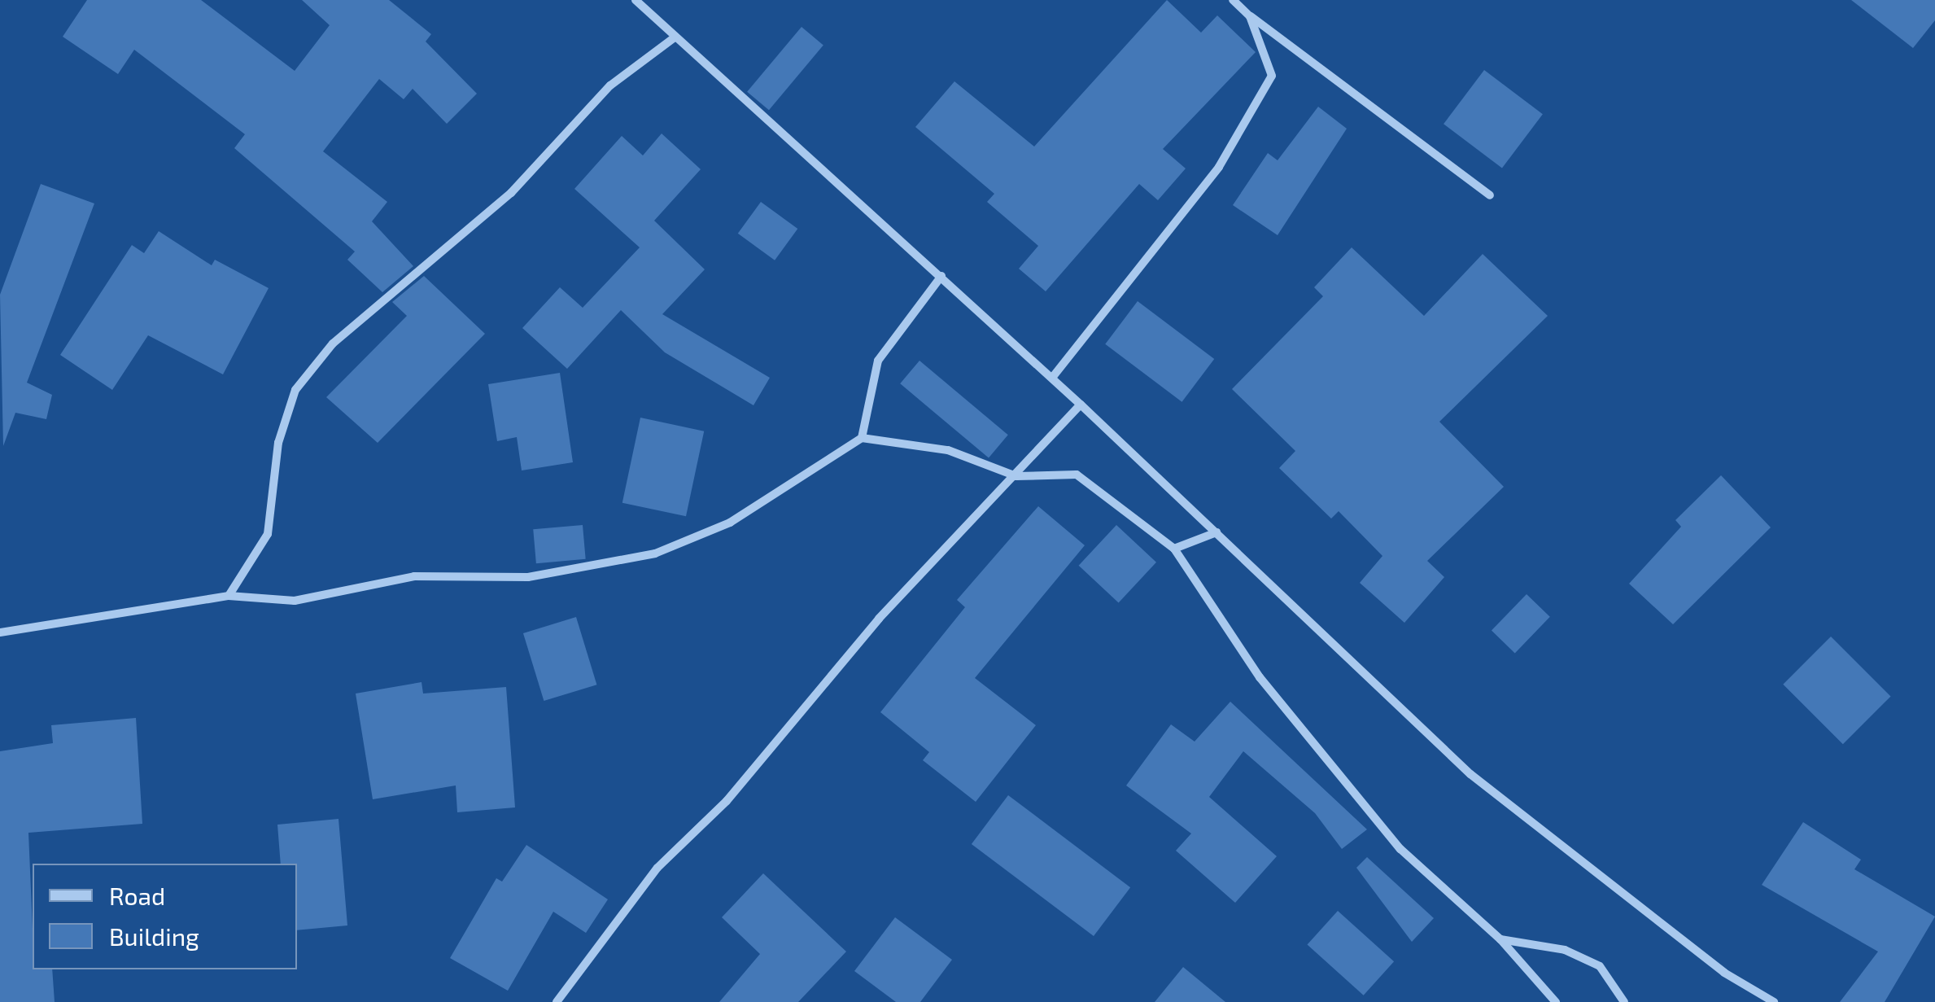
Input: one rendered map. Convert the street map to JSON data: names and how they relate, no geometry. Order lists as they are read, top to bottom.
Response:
{
  "legend": ["Road", "Building"]
}
